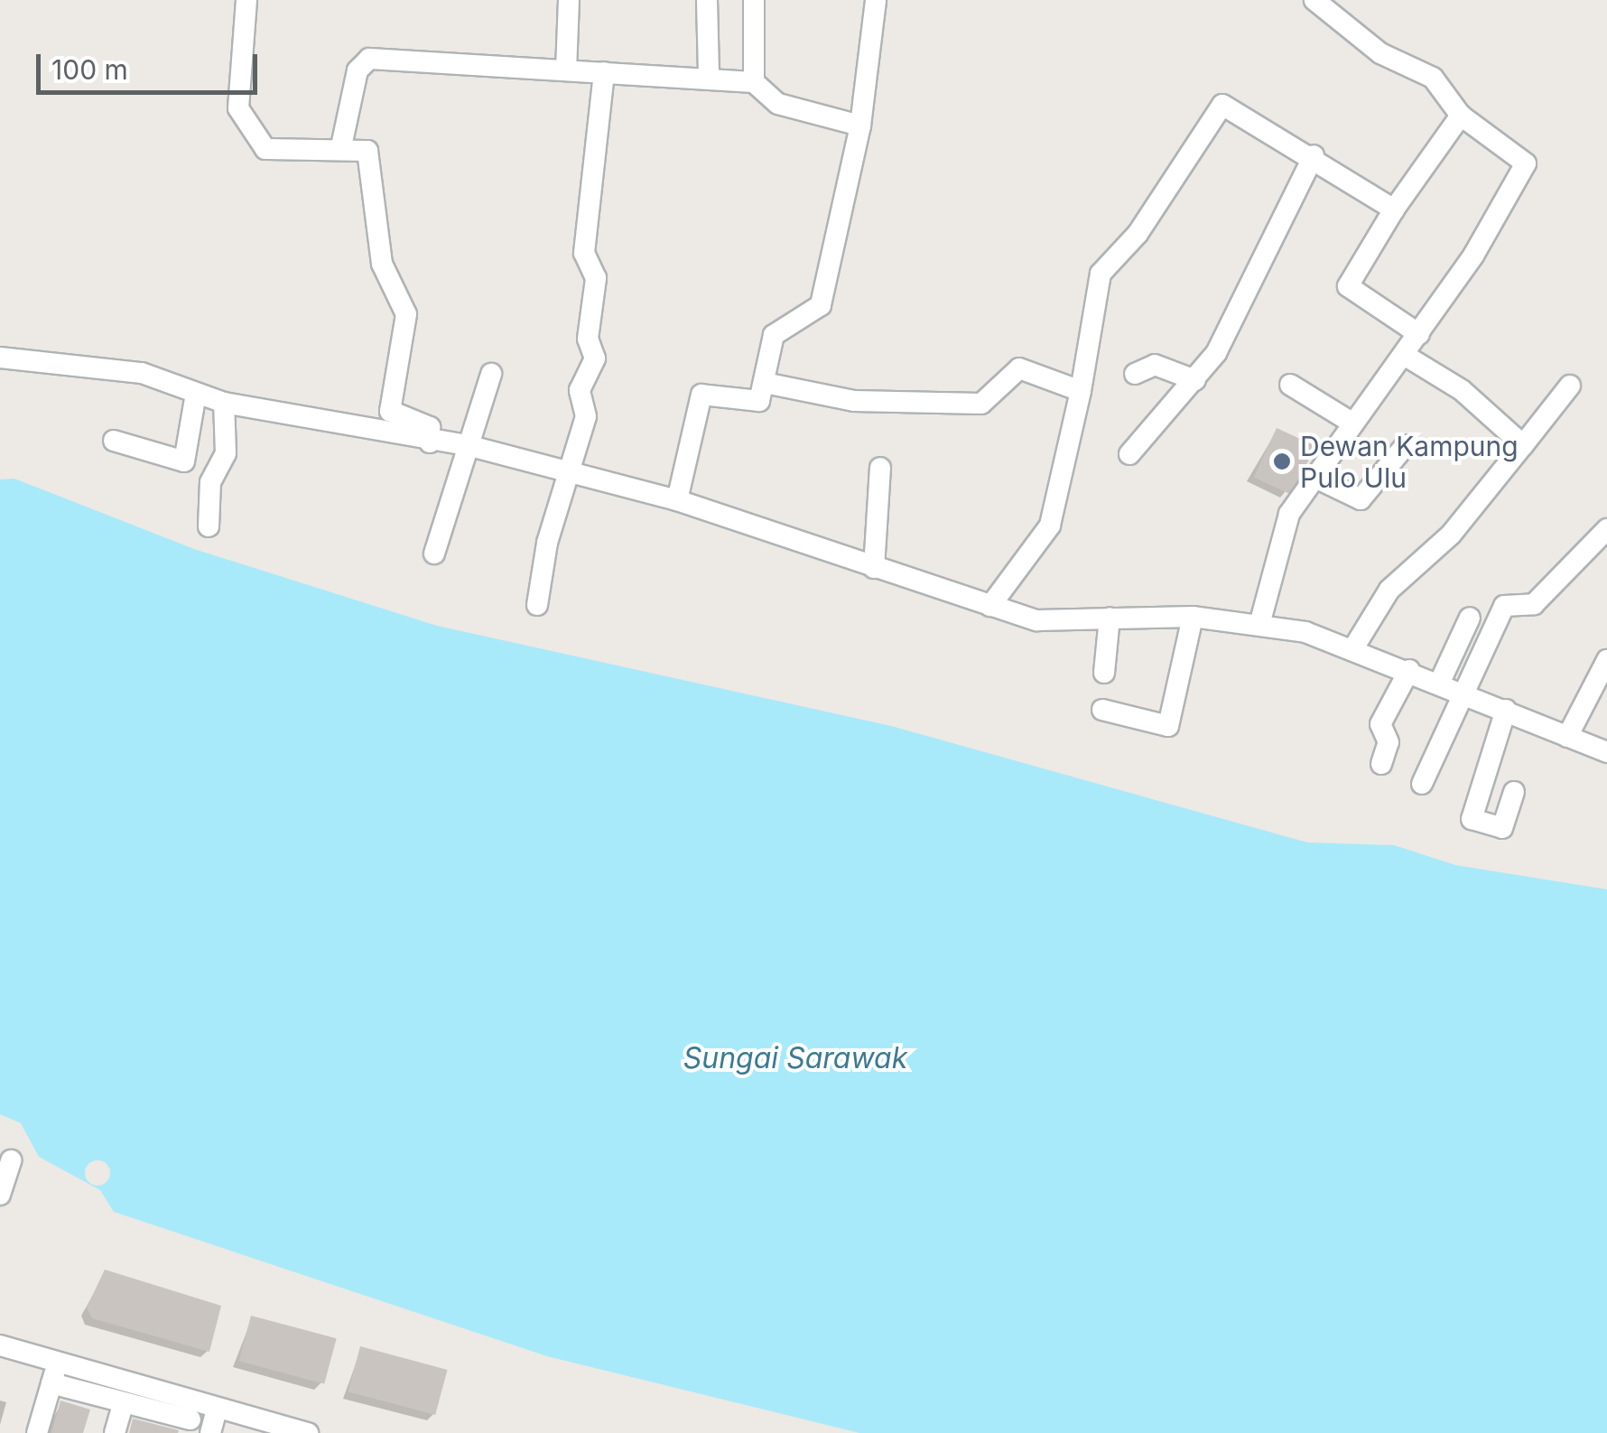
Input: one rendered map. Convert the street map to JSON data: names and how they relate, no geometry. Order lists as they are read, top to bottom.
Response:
{
  "water": ["Sungai Sarawak"],
  "places": ["Dewan Kampung Pulo Ulu"],
  "scale_bar": "100 m"
}
